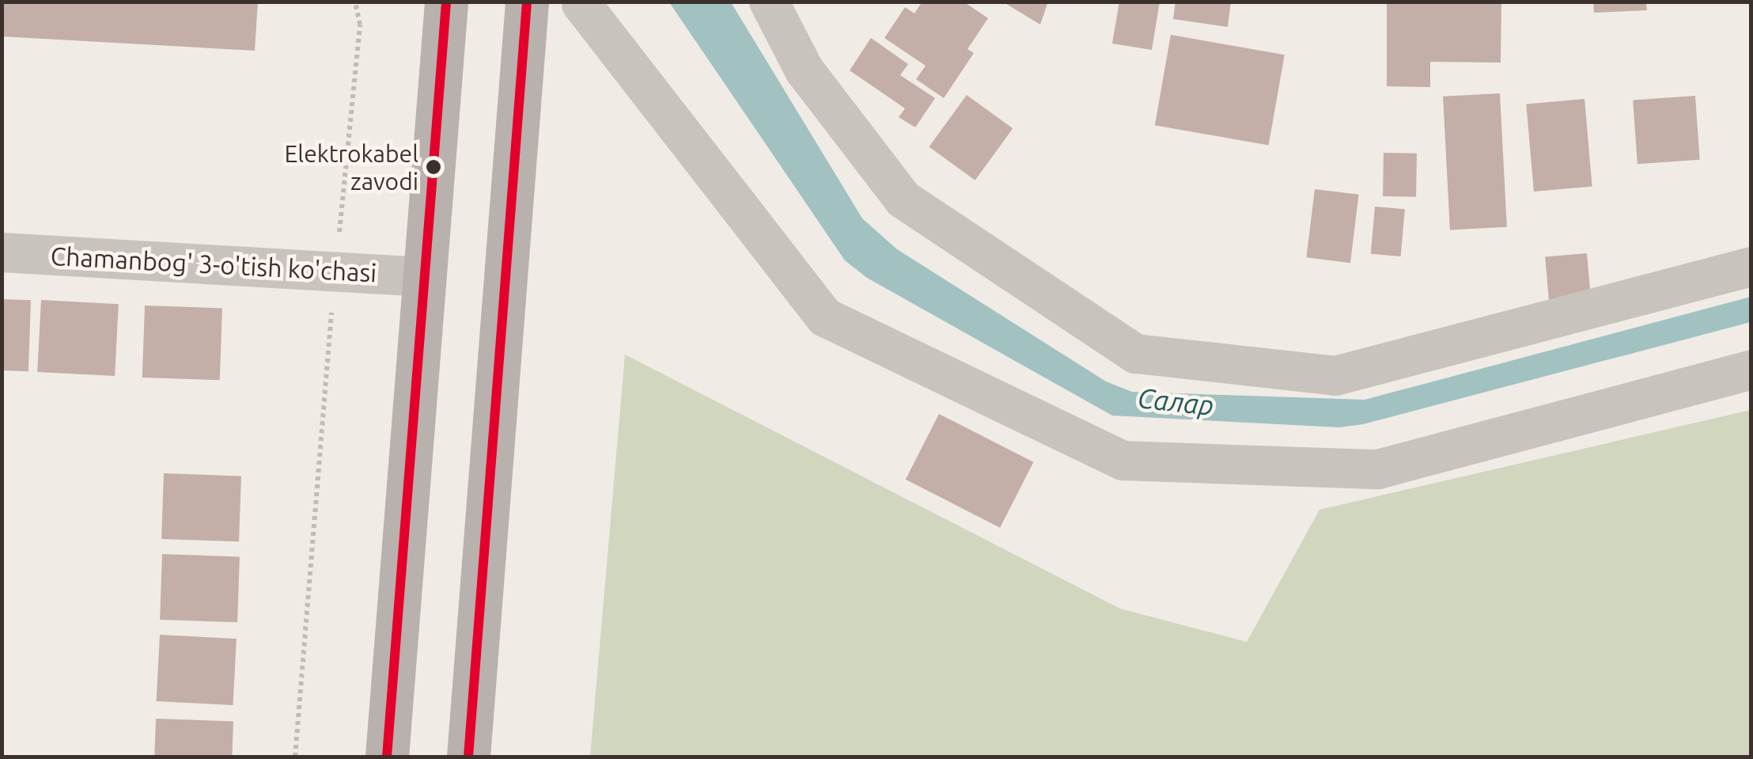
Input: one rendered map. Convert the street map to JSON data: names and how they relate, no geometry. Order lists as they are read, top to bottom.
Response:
{
  "streets": {
    "street": ["Chamanbog' 3-o'tish ko'chasi"]
  },
  "water": ["Салар"],
  "places": ["Elektrokabel zavodi"]
}
